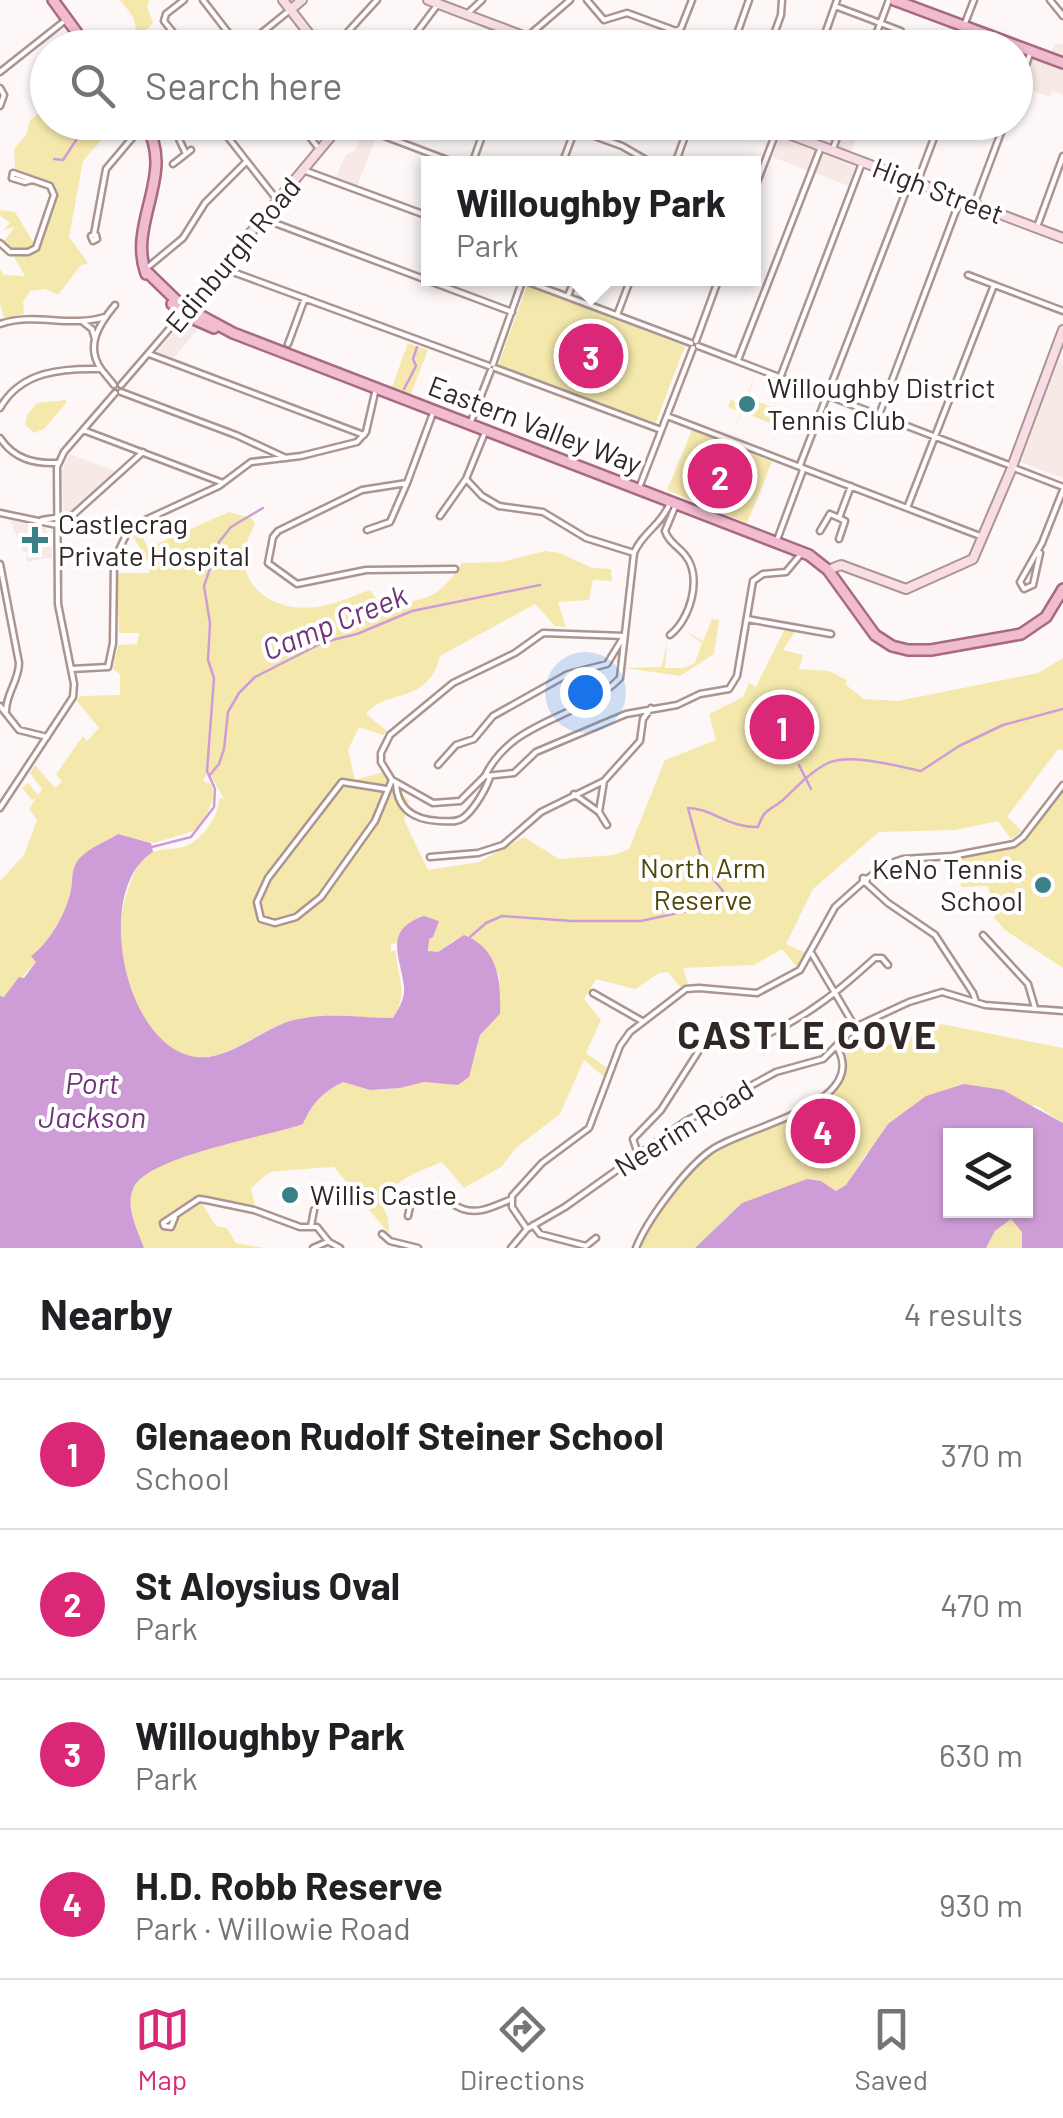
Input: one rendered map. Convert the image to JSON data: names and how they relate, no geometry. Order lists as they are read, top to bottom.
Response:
{
  "streets": {
    "main road": ["Eastern Valley Way"],
    "street": ["High Street", "Edinburgh Road", "Neerim Road"]
  },
  "crossings": [
    ["Edinburgh Road", "Eastern Valley Way"]
  ],
  "districts": ["CASTLE COVE"],
  "water": ["Camp Creek", "Port Jackson"],
  "parks": ["North Arm Reserve"],
  "places": {
    "other": ["Willoughby District Tennis Club", "KeNo Tennis School", "Willis Castle"],
    "health": ["Castlecrag Private Hospital"]
  },
  "page": {
    "search": "Search here",
    "popup": ["Willoughby Park", "Park"],
    "pins": [
      "3",
      "2",
      "1",
      "4"
    ],
    "heading": ["Nearby", "4 results"],
    "list": [
      {
        "mark": "1",
        "name": "Glenaeon Rudolf Steiner School",
        "note": "School",
        "value": "370 m"
      },
      {
        "mark": "2",
        "name": "St Aloysius Oval",
        "note": "Park",
        "value": "470 m"
      },
      {
        "mark": "3",
        "name": "Willoughby Park",
        "note": "Park",
        "value": "630 m"
      },
      {
        "mark": "4",
        "name": "H.D. Robb Reserve",
        "note": "Park · Willowie Road",
        "value": "930 m"
      }
    ],
    "nav": ["Map", "Directions", "Saved"]
  }
}
